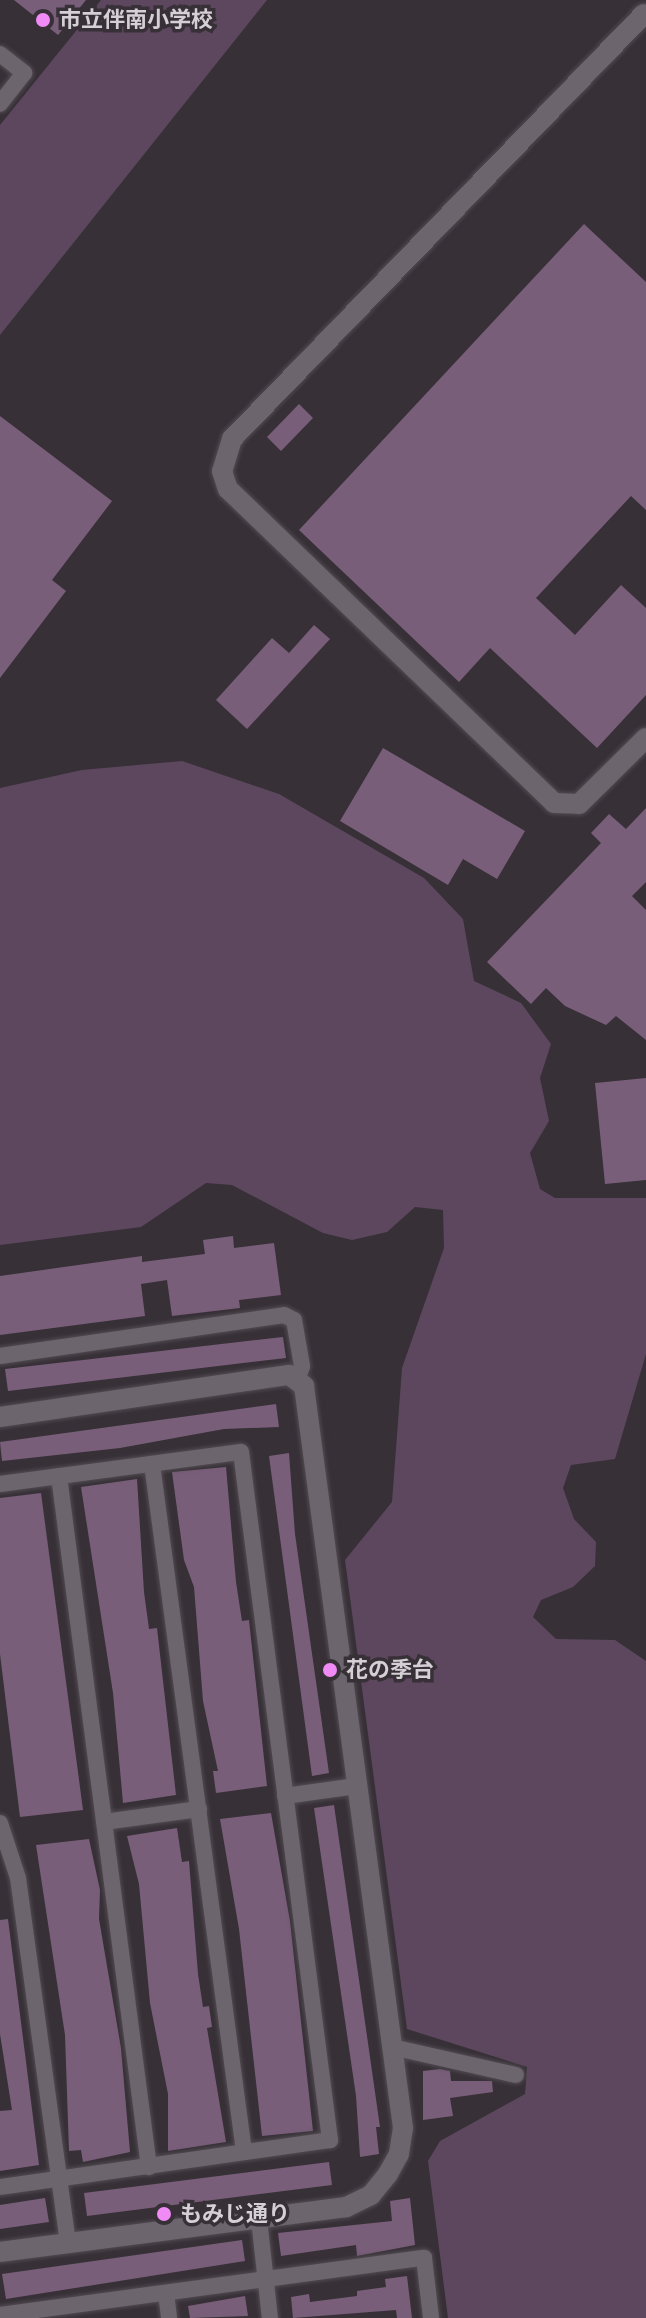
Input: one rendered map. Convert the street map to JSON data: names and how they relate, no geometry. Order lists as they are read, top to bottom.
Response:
{
  "places": ["市立伴南小学校", "花の季台", "もみじ通り"]
}
